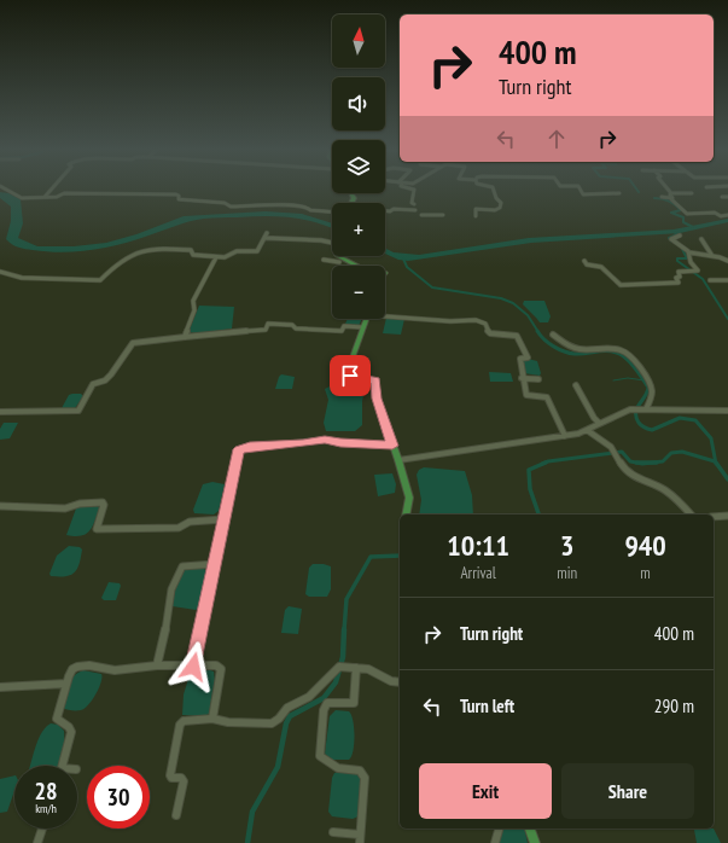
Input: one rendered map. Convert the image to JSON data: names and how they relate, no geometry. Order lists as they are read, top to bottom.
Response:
{
  "north": "top",
  "page": {
    "map_buttons": ["+", "−"],
    "turn": ["400 m", "Turn right"],
    "eta": [
      "10:11",
      "Arrival",
      "3",
      "min",
      "940",
      "m"
    ],
    "list": [
      {
        "name": "Turn right",
        "value": "400 m"
      },
      {
        "name": "Turn left",
        "value": "290 m"
      }
    ],
    "buttons": ["Exit", "Share"],
    "speed": "28 km/h",
    "limit": "30"
  }
}
